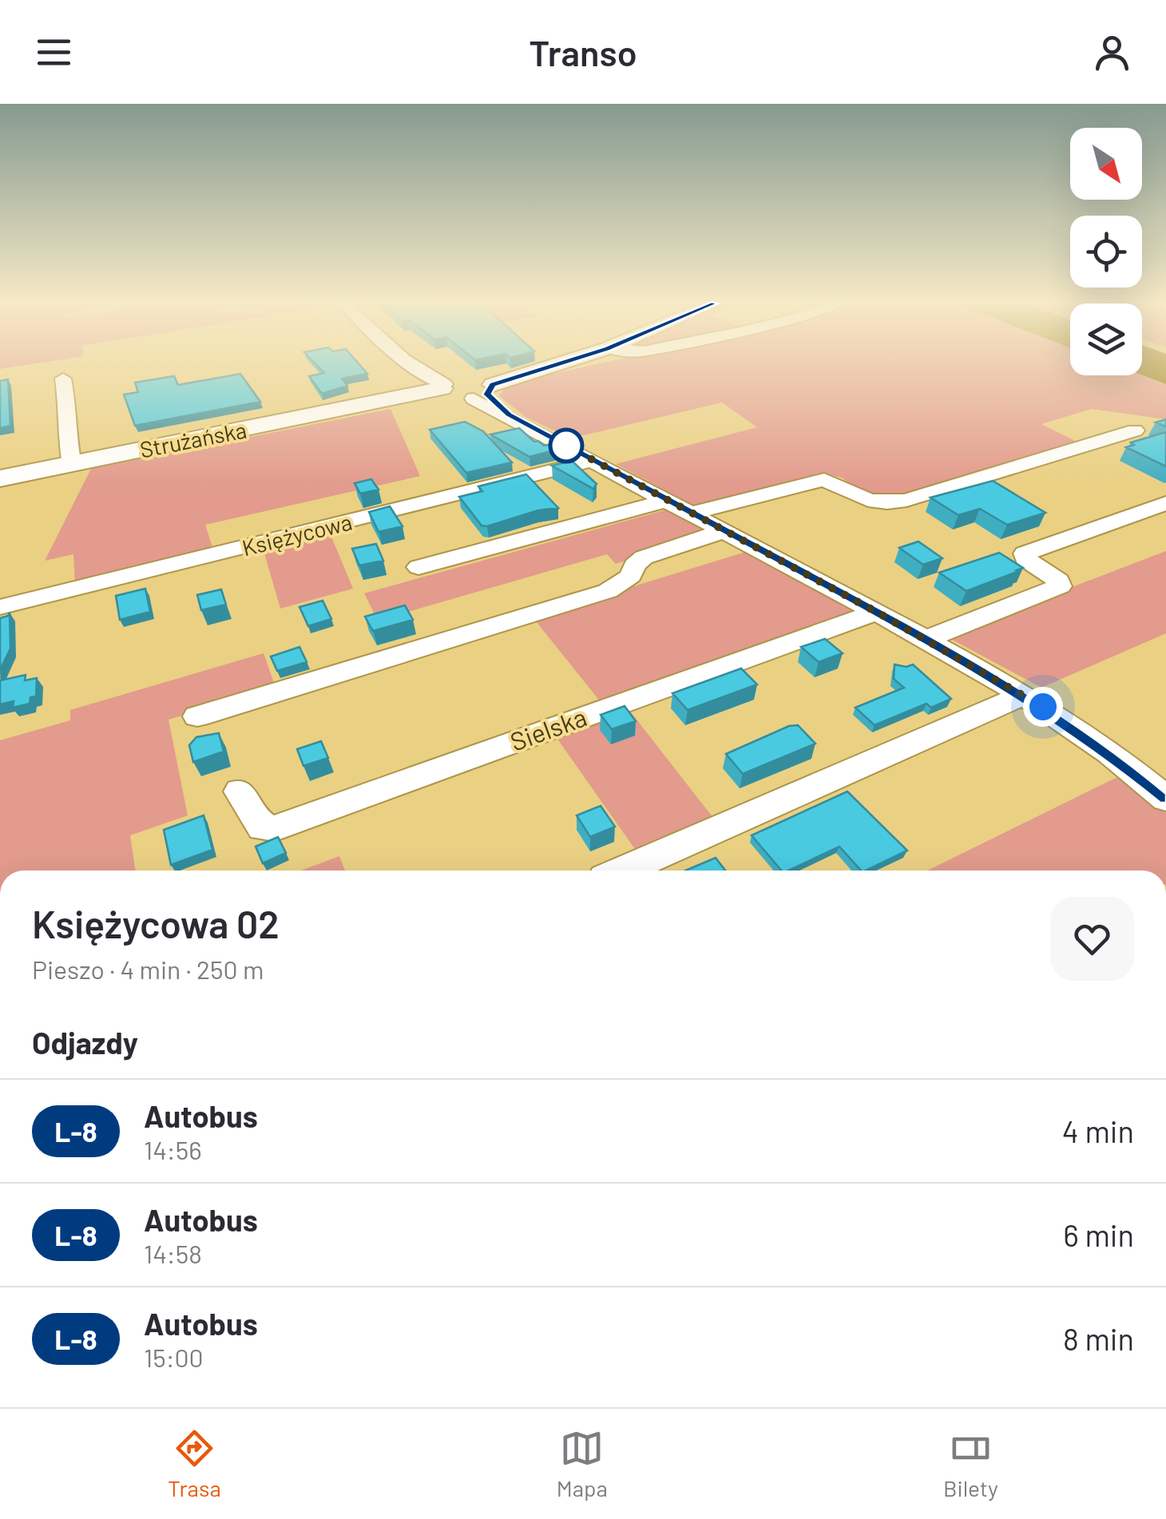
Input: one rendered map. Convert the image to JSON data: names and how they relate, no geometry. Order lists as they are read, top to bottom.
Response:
{
  "streets": {
    "main road": ["Strużańska"],
    "street": ["Księżycowa", "Sielska"]
  },
  "lines": ["bus line L-8"],
  "north": "bottom right",
  "page": {
    "header": "Transo",
    "heading": [
      ["Księżycowa 02", "Pieszo · 4 min · 250 m"],
      "Odjazdy"
    ],
    "list": [
      {
        "mark": "L-8",
        "name": "Autobus",
        "note": "14:56",
        "value": "4 min"
      },
      {
        "mark": "L-8",
        "name": "Autobus",
        "note": "14:58",
        "value": "6 min"
      },
      {
        "mark": "L-8",
        "name": "Autobus",
        "note": "15:00",
        "value": "8 min"
      }
    ],
    "tabs": ["Trasa", "Mapa", "Bilety"]
  }
}
